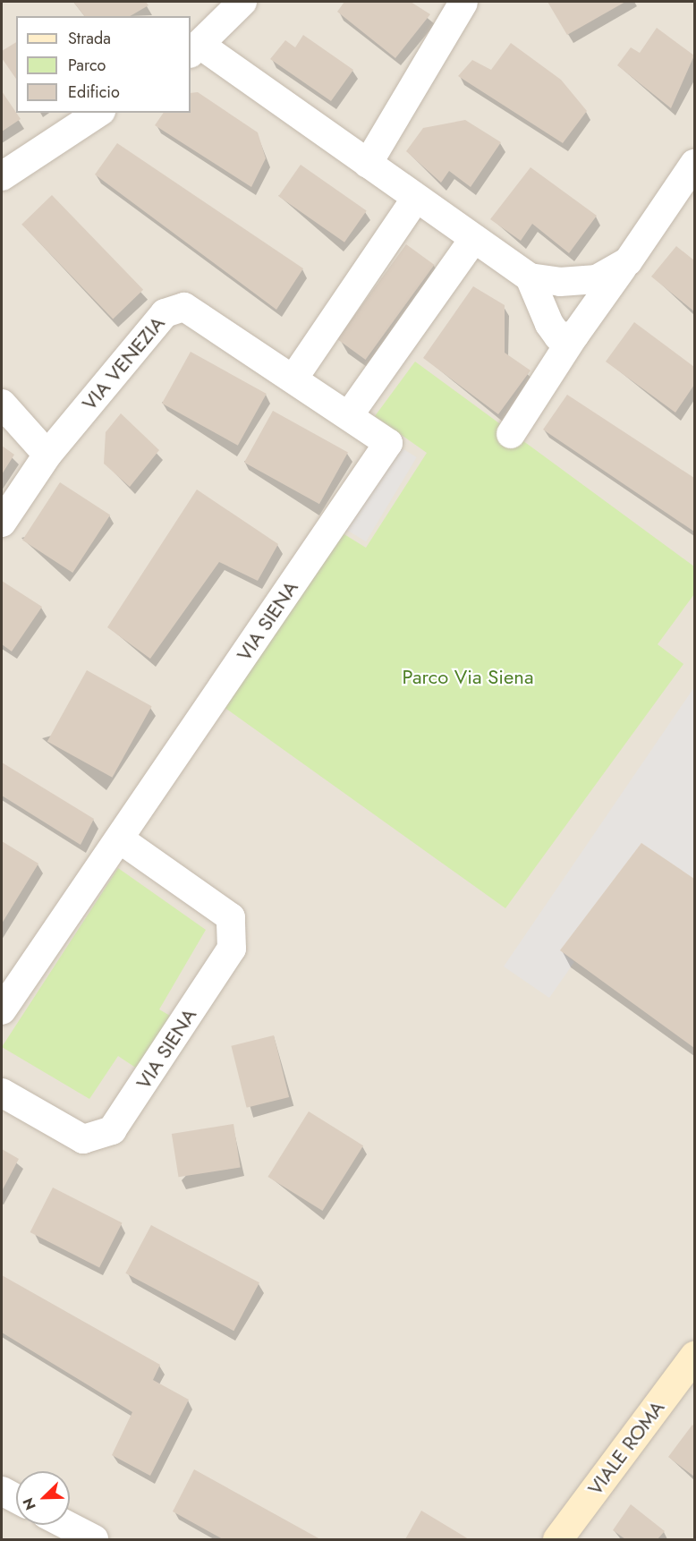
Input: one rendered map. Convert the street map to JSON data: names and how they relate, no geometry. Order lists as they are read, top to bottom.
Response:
{
  "streets": {
    "main road": ["VIALE ROMA"],
    "street": ["VIA VENEZIA", "VIA SIENA"]
  },
  "crossings": [
    ["VIA VENEZIA", "VIA SIENA"]
  ],
  "parks": ["Parco Via Siena"],
  "legend": ["Strada", "Parco", "Edificio"],
  "north": "bottom left"
}
